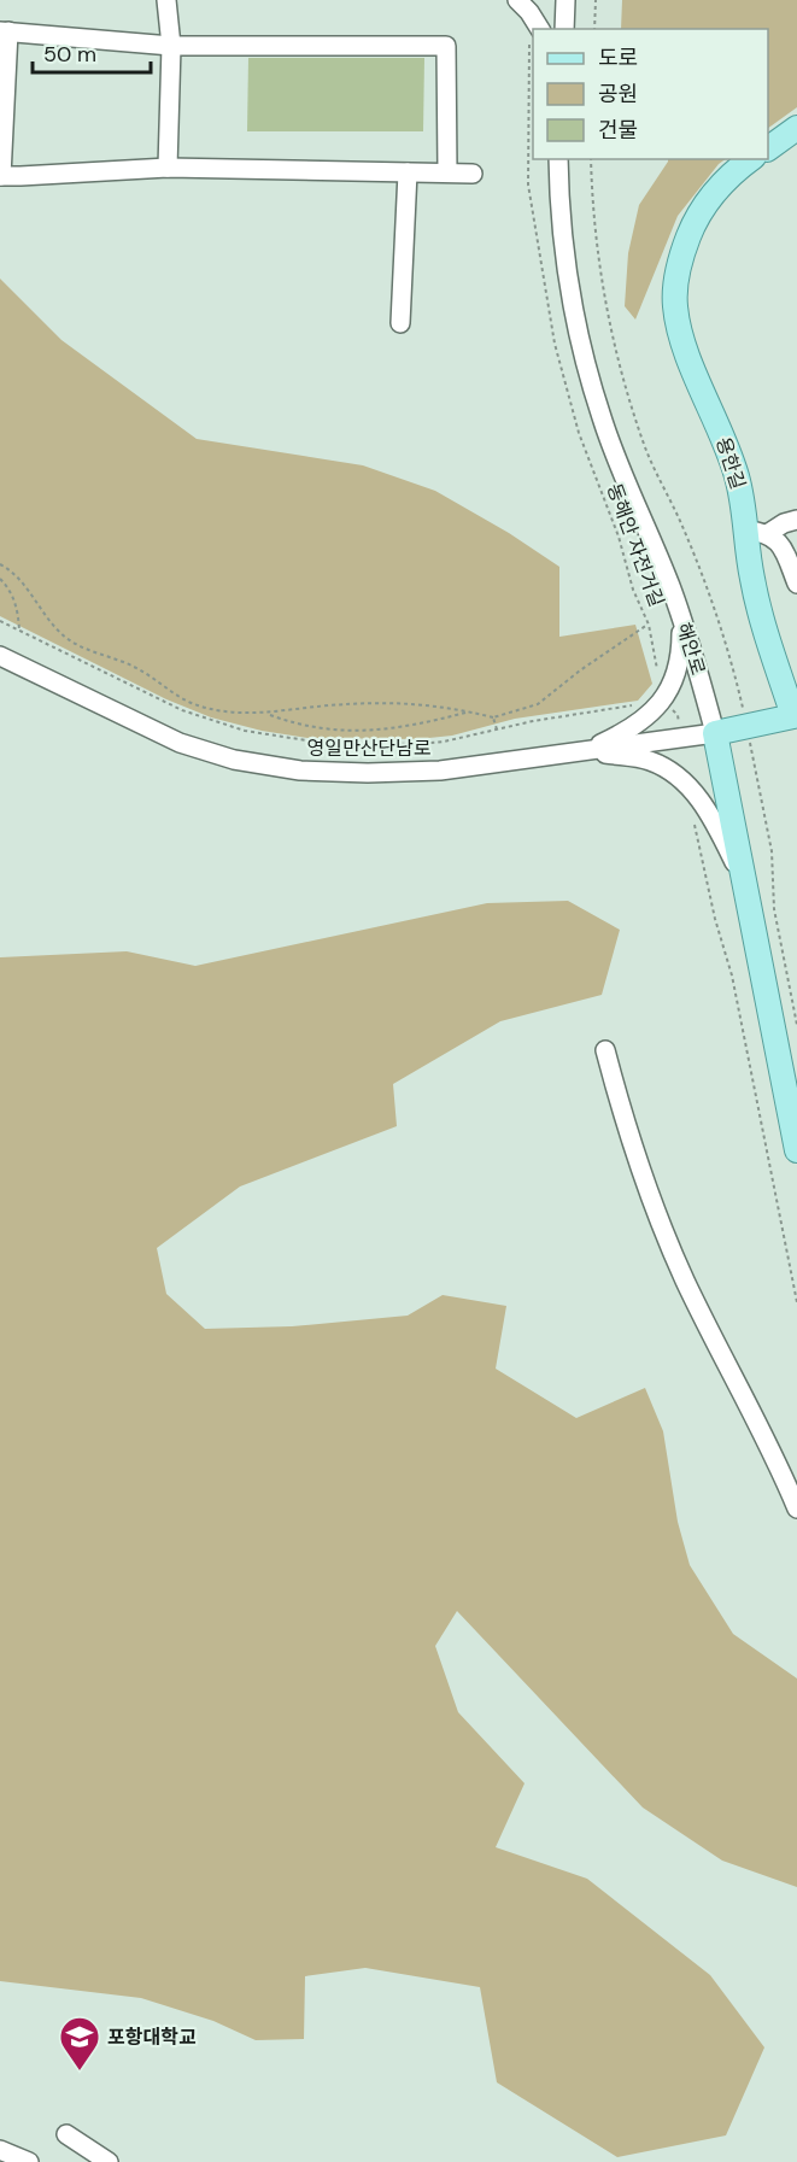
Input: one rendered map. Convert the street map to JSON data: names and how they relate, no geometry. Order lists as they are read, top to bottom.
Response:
{
  "streets": {
    "main road": ["용한길", "해안로"],
    "street": ["영일만산단남로"],
    "path": ["동해안 자전거길"]
  },
  "crossings": [
    ["용한길", "해안로"],
    ["용한길", "영일만산단남로"],
    ["해안로", "영일만산단남로"]
  ],
  "places": {
    "school or university": ["포항대학교"]
  },
  "legend": ["도로", "공원", "건물"],
  "scale_bar": "50 m"
}
